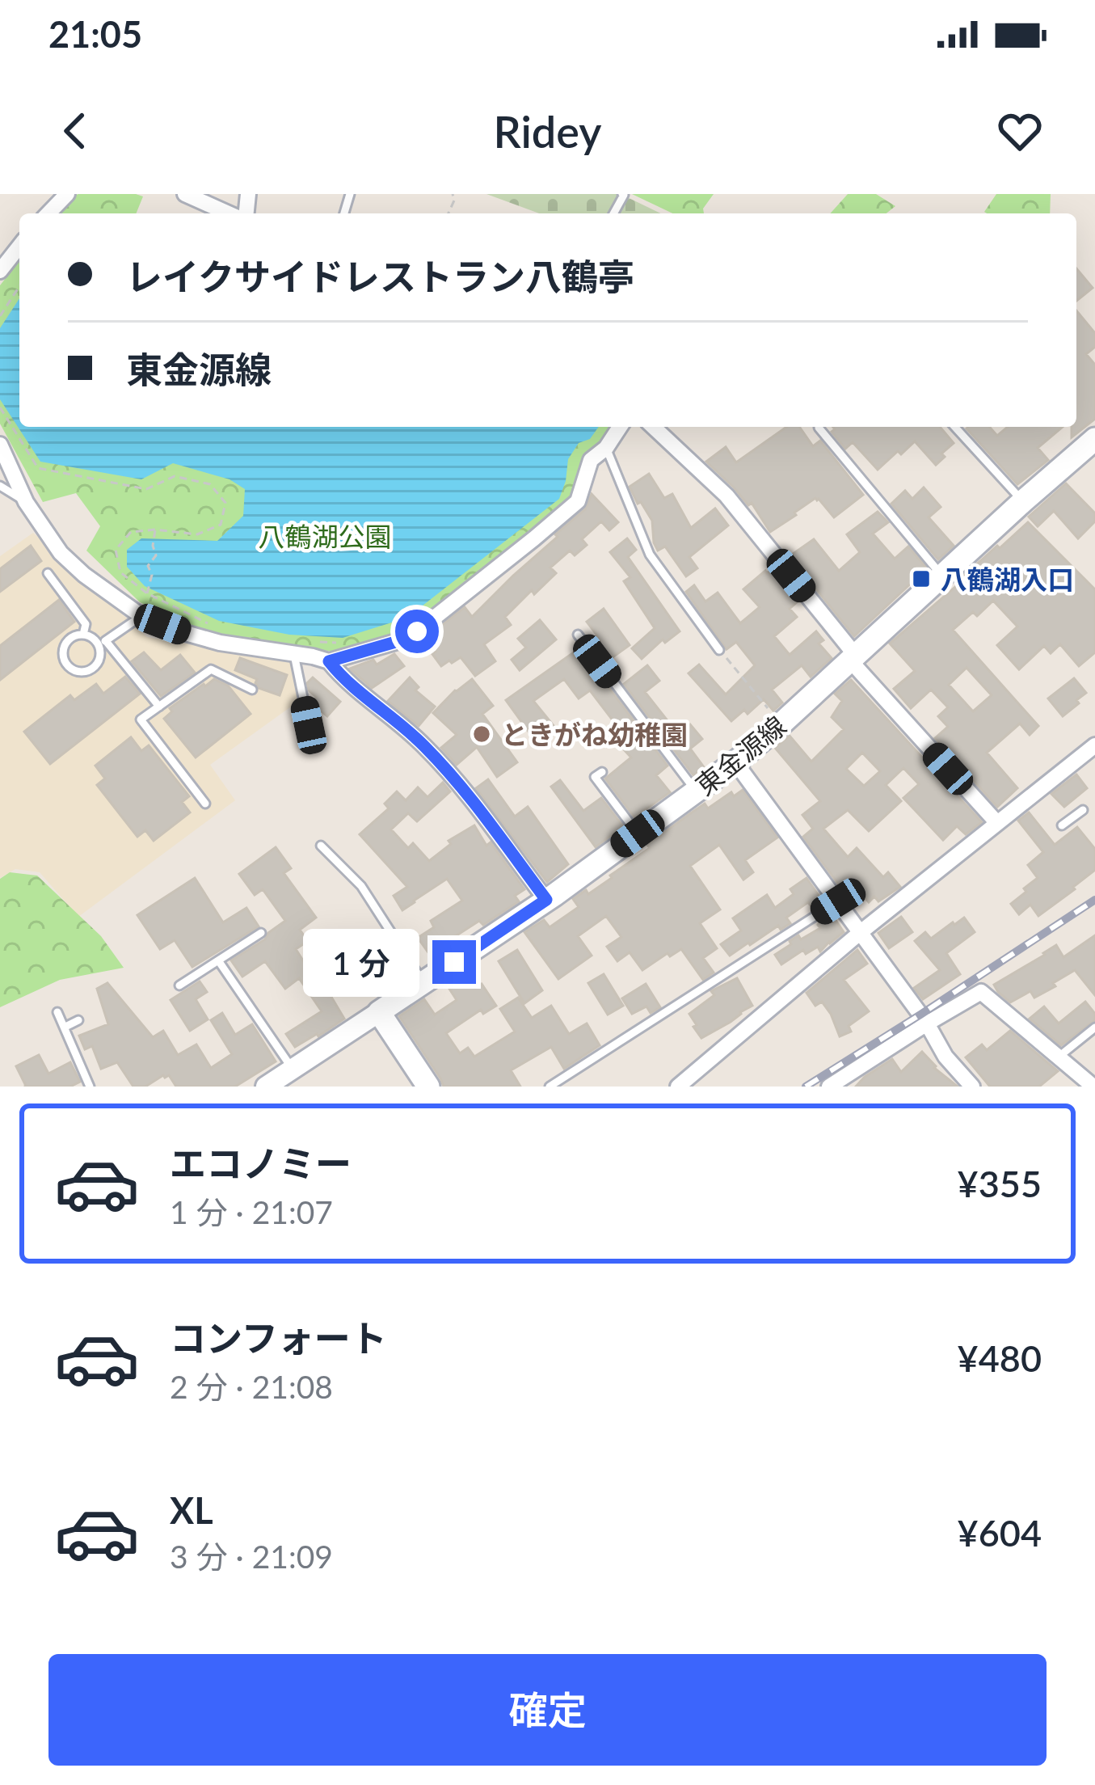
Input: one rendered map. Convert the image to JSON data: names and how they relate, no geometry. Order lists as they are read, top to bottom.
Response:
{
  "streets": {
    "main road": ["東金源線"]
  },
  "parks": ["八鶴湖公園"],
  "places": {
    "transit": ["八鶴湖入口"],
    "other": ["ときがね幼稚園"]
  },
  "page": {
    "status": "21:05",
    "header": "Ridey",
    "banner": ["レイクサイドレストラン八鶴亭", "東金源線"],
    "bubble": "1 分",
    "list": [
      {
        "name": "エコノミー",
        "note": "1 分 · 21:07",
        "value": "¥355"
      },
      {
        "name": "コンフォート",
        "note": "2 分 · 21:08",
        "value": "¥480"
      },
      {
        "name": "XL",
        "note": "3 分 · 21:09",
        "value": "¥604"
      }
    ],
    "buttons": "確定"
  }
}
